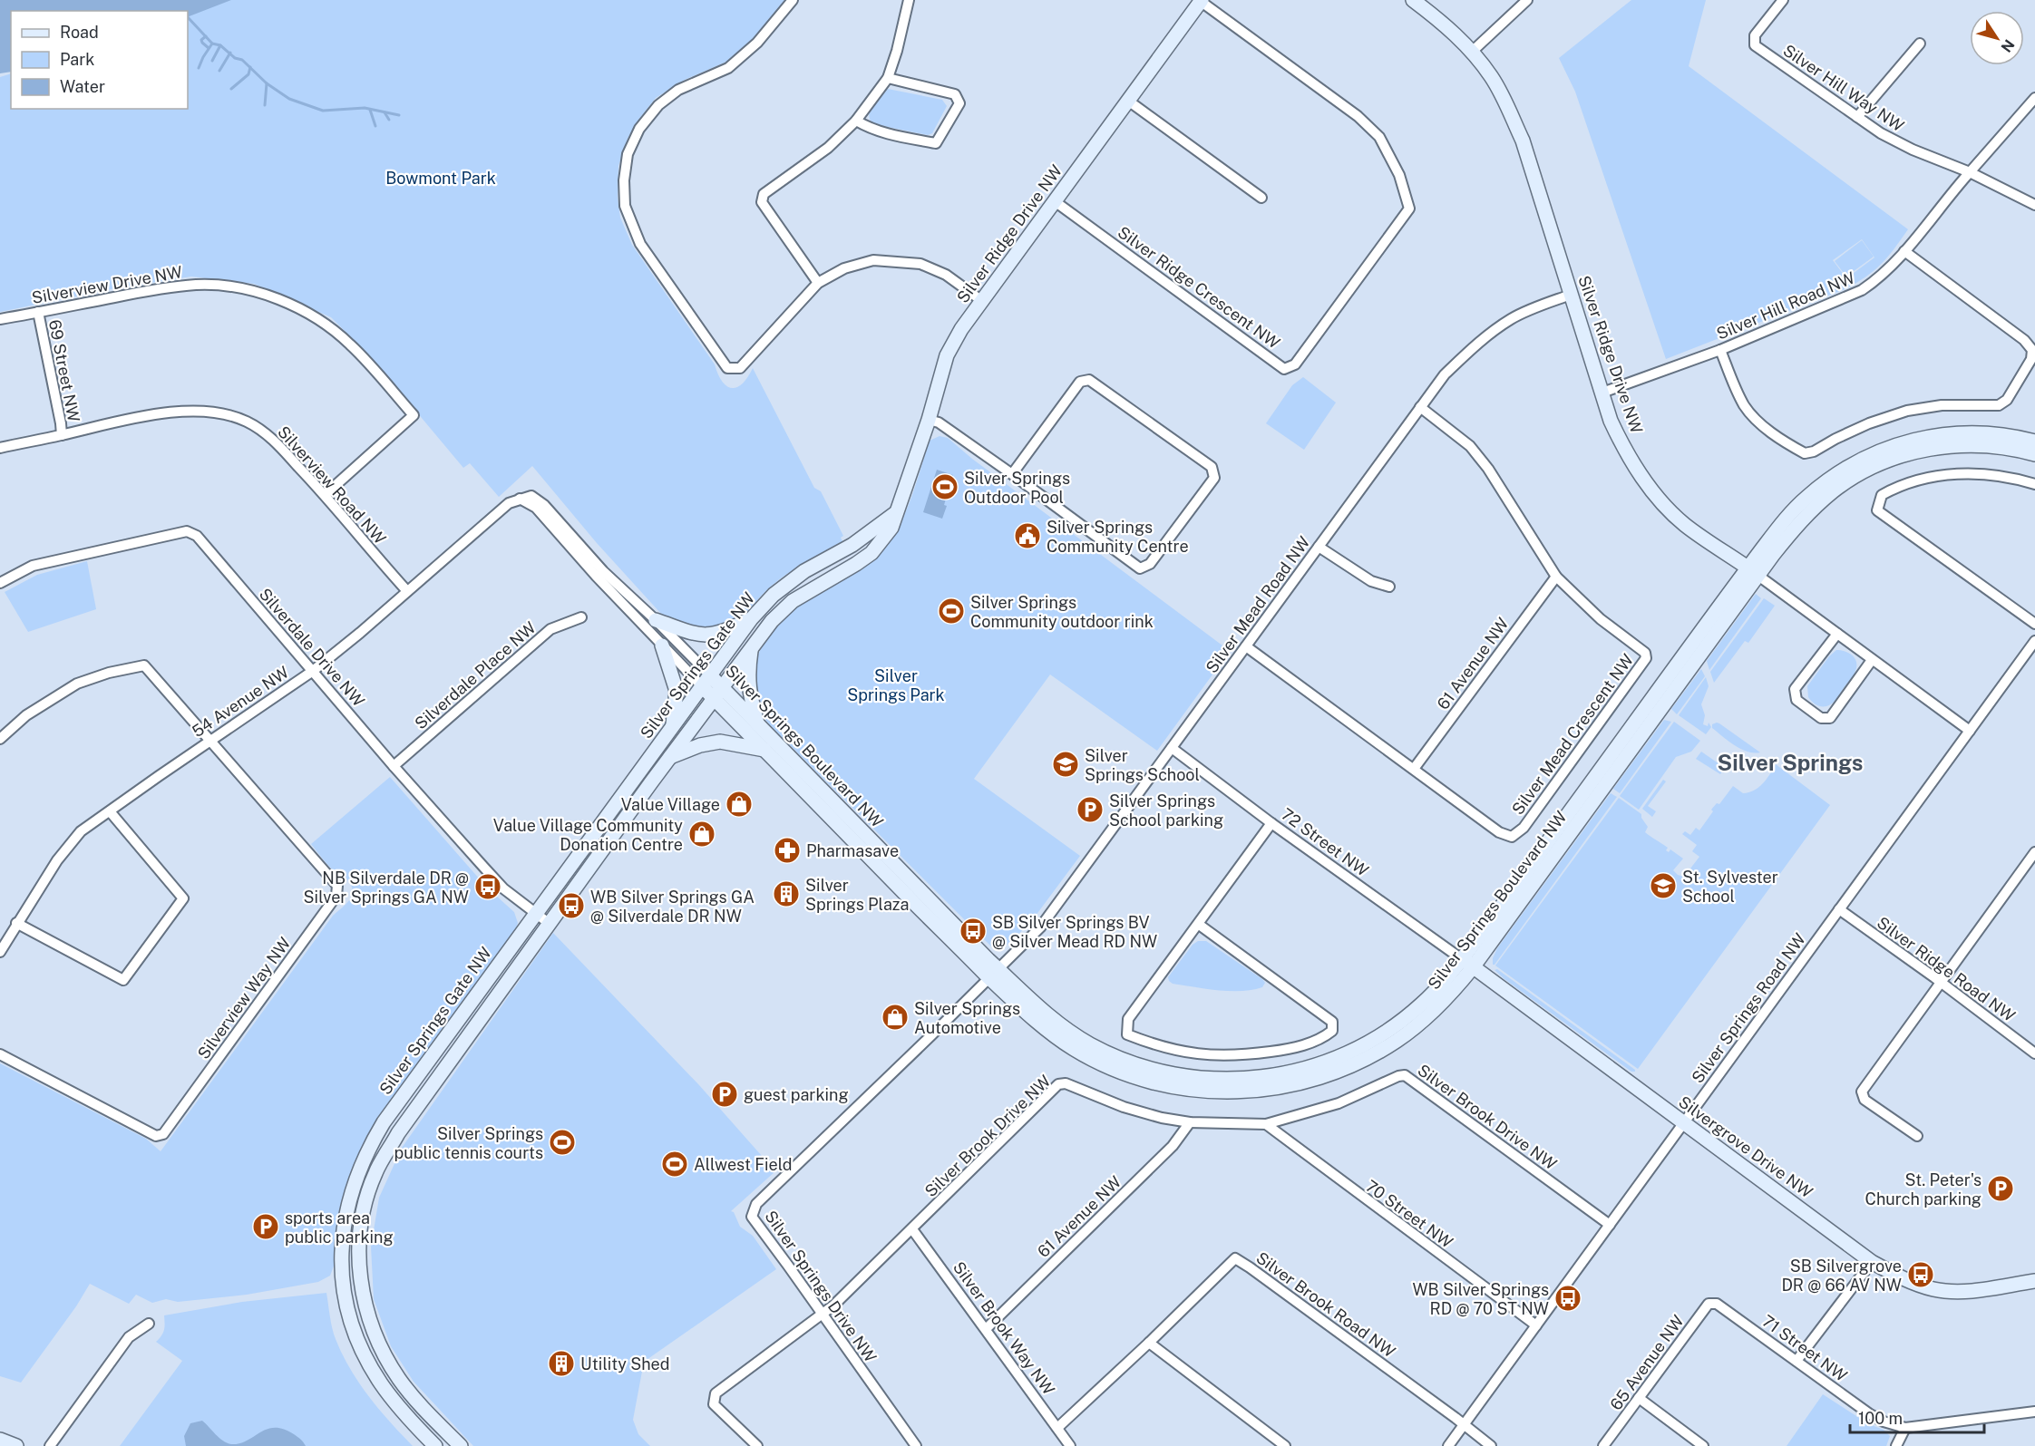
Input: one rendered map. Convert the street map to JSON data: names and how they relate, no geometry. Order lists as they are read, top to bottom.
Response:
{
  "streets": {
    "street": [
      "Silver Hill Way NW",
      "Silver Ridge Drive NW",
      "Silverview Drive NW",
      "Silver Ridge Crescent NW",
      "Silver Hill Road NW",
      "69 Street NW",
      "Silverview Road NW",
      "Silver Mead Road NW",
      "Silverdale Drive NW",
      "61 Avenue NW",
      "Silver Springs Gate NW",
      "Silverdale Place NW",
      "54 Avenue NW",
      "Silver Mead Crescent NW",
      "Silver Springs Boulevard NW",
      "72 Street NW",
      "Silver Ridge Road NW",
      "Silverview Way NW",
      "Silver Springs Road NW",
      "Silver Brook Drive NW",
      "Silvergrove Drive NW",
      "70 Street NW",
      "Silver Springs Drive NW",
      "Silver Brook Road NW",
      "Silver Brook Way NW",
      "71 Street NW",
      "65 Avenue NW"
    ]
  },
  "crossings": [
    ["Silver Hill Way NW", "Silver Hill Road NW"],
    ["Silver Ridge Drive NW", "Silver Ridge Crescent NW"],
    ["Silver Ridge Drive NW", "Silver Hill Road NW"],
    ["Silver Ridge Drive NW", "Silver Mead Road NW"],
    ["Silver Ridge Drive NW", "Silver Springs Gate NW"],
    ["Silver Ridge Drive NW", "Silver Springs Boulevard NW"],
    ["Silver Ridge Drive NW", "Silver Springs Road NW"],
    ["Silverview Drive NW", "69 Street NW"],
    ["Silverview Drive NW", "Silverview Road NW"],
    ["69 Street NW", "Silverview Road NW"],
    ["Silverview Road NW", "54 Avenue NW"],
    ["Silver Mead Road NW", "Silver Mead Crescent NW"],
    ["Silver Mead Road NW", "Silver Springs Boulevard NW"],
    ["Silver Mead Road NW", "72 Street NW"],
    ["Silver Mead Road NW", "Silver Springs Drive NW"],
    ["Silverdale Drive NW", "Silver Springs Gate NW"],
    ["Silverdale Drive NW", "Silverdale Place NW"],
    ["Silverdale Drive NW", "54 Avenue NW"],
    ["61 Avenue NW", "Silver Mead Crescent NW"],
    ["61 Avenue NW", "Silver Brook Drive NW"],
    ["61 Avenue NW", "Silver Brook Way NW"],
    ["Silver Springs Gate NW", "Silver Springs Boulevard NW"],
    ["54 Avenue NW", "Silver Springs Boulevard NW"],
    ["54 Avenue NW", "Silverview Way NW"],
    ["Silver Springs Boulevard NW", "72 Street NW"],
    ["Silver Springs Boulevard NW", "Silvergrove Drive NW"],
    ["Silver Springs Boulevard NW", "Silver Springs Drive NW"],
    ["72 Street NW", "Silvergrove Drive NW"],
    ["Silver Ridge Road NW", "Silver Springs Road NW"],
    ["Silver Springs Road NW", "Silver Brook Drive NW"],
    ["Silver Springs Road NW", "Silvergrove Drive NW"],
    ["Silver Springs Road NW", "70 Street NW"],
    ["Silver Springs Road NW", "Silver Brook Road NW"],
    ["Silver Brook Drive NW", "70 Street NW"],
    ["Silver Brook Drive NW", "Silver Springs Drive NW"],
    ["Silver Brook Drive NW", "Silver Brook Way NW"],
    ["Silver Brook Road NW", "Silver Brook Way NW"],
    ["71 Street NW", "65 Avenue NW"]
  ],
  "districts": ["Silver Springs"],
  "parks": ["Bowmont Park", "Silver Springs Park"],
  "places": {
    "sports": [
      "Silver Springs Outdoor Pool",
      "Silver Springs Community outdoor rink",
      "Silver Springs public tennis courts",
      "Allwest Field"
    ],
    "public building": ["Silver Springs Community Centre"],
    "school or university": ["Silver Springs School", "St. Sylvester School"],
    "shop": ["Value Village", "Value Village Community Donation Centre", "Silver Springs Automotive"],
    "parking": [
      "Silver Springs School parking",
      "guest parking",
      "St. Peter's Church parking",
      "sports area public parking"
    ],
    "pharmacy": ["Pharmasave"],
    "bus stop": [
      "NB Silverdale DR @ Silver Springs GA NW",
      "WB Silver Springs GA @ Silverdale DR NW",
      "SB Silver Springs BV @ Silver Mead RD NW",
      "SB Silvergrove DR @ 66 AV NW",
      "WB Silver Springs RD @ 70 ST NW"
    ],
    "building": ["Silver Springs Plaza", "Utility Shed"]
  },
  "legend": ["Road", "Park", "Water"],
  "scale_bar": "100 m",
  "north": "bottom right"
}
